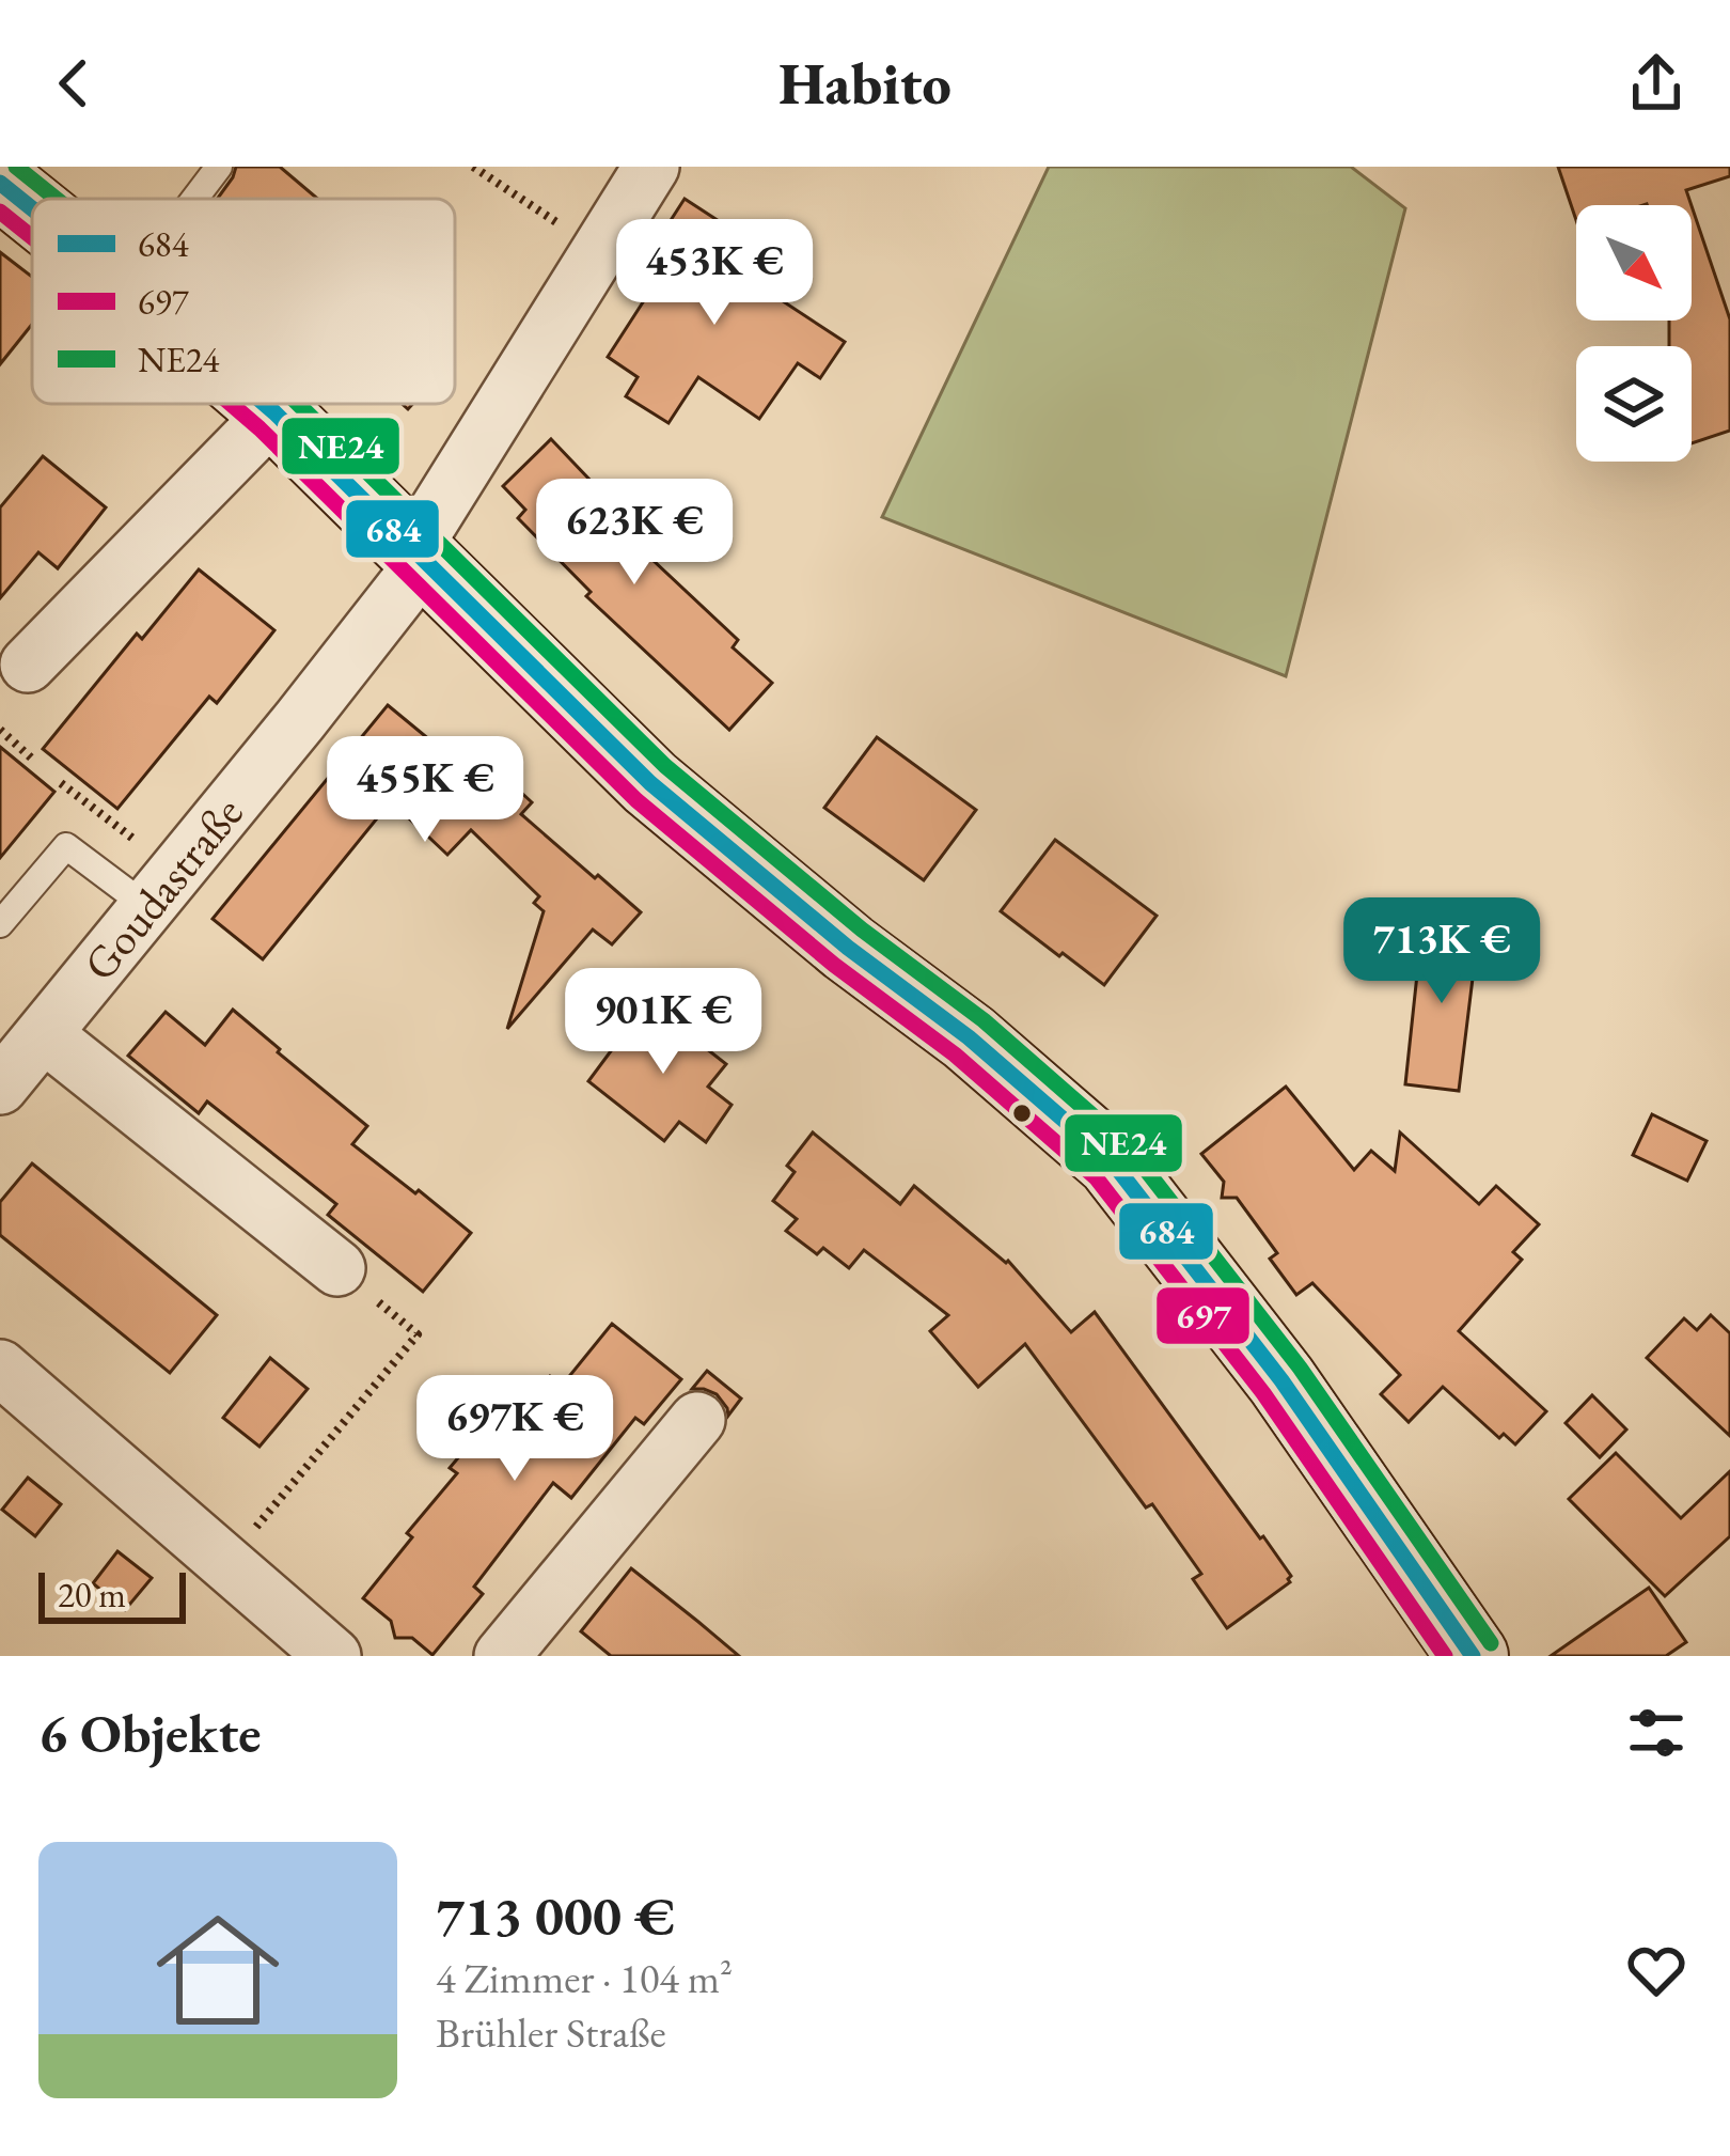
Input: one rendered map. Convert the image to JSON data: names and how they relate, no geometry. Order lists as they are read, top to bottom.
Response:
{
  "streets": {
    "street": ["Goudastraße"]
  },
  "lines": ["transit line NE24", "transit line 684", "transit line 697"],
  "legend": ["684", "697", "NE24"],
  "scale_bar": "20 m",
  "north": "bottom right",
  "page": {
    "header": "Habito",
    "price": [
      "453K €",
      "623K €",
      "455K €",
      "713K €",
      "901K €",
      "697K €"
    ],
    "scale": "20 m",
    "heading": "6 Objekte",
    "list": [
      {
        "name": "713 000 €",
        "note": "4 Zimmer · 104 m² · Brühler Straße"
      }
    ]
  }
}
